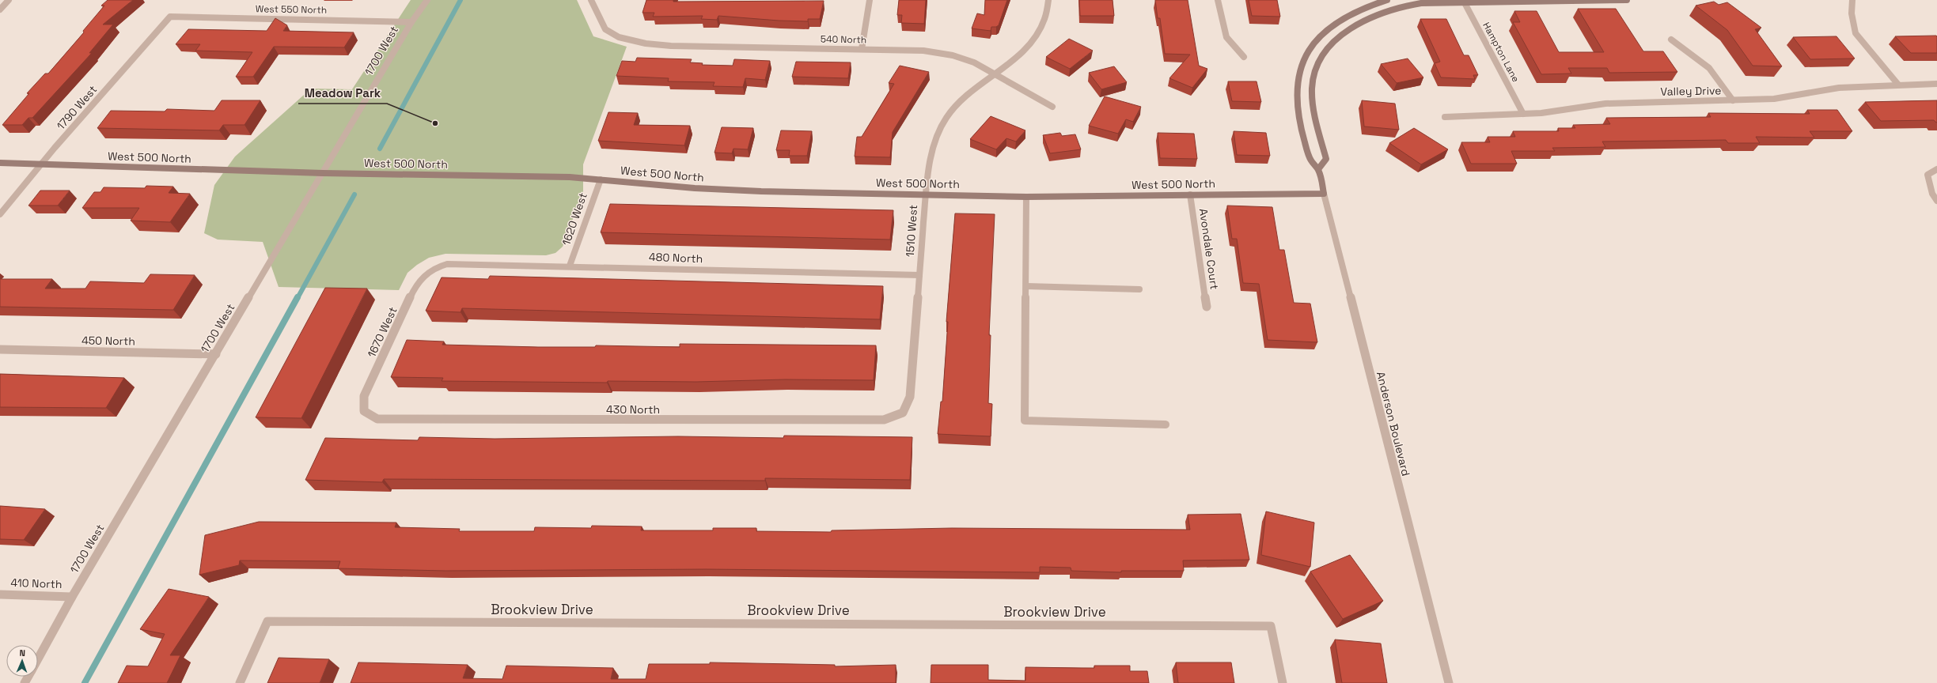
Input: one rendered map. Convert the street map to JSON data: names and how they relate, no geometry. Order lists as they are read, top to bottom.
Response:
{
  "streets": {
    "street": [
      "West 550 North",
      "540 North",
      "1700 West",
      "Hampton Lane",
      "Valley Drive",
      "1790 West",
      "West 500 North",
      "1620 West",
      "1510 West",
      "Avondale Court",
      "480 North",
      "1670 West",
      "450 North",
      "430 North",
      "Anderson Boulevard",
      "410 North",
      "Brookview Drive"
    ]
  },
  "crossings": [
    ["West 550 North", "1700 West"],
    ["West 550 North", "1790 West"],
    ["540 North", "1510 West"],
    ["1700 West", "West 500 North"],
    ["1700 West", "450 North"],
    ["1700 West", "410 North"],
    ["Hampton Lane", "Valley Drive"],
    ["1790 West", "West 500 North"],
    ["West 500 North", "1620 West"],
    ["West 500 North", "1510 West"],
    ["West 500 North", "Avondale Court"],
    ["West 500 North", "Anderson Boulevard"],
    ["1620 West", "480 North"],
    ["1510 West", "480 North"],
    ["1510 West", "430 North"],
    ["480 North", "1670 West"],
    ["1670 West", "430 North"]
  ],
  "places": ["Meadow Park"],
  "north": "top"
}
